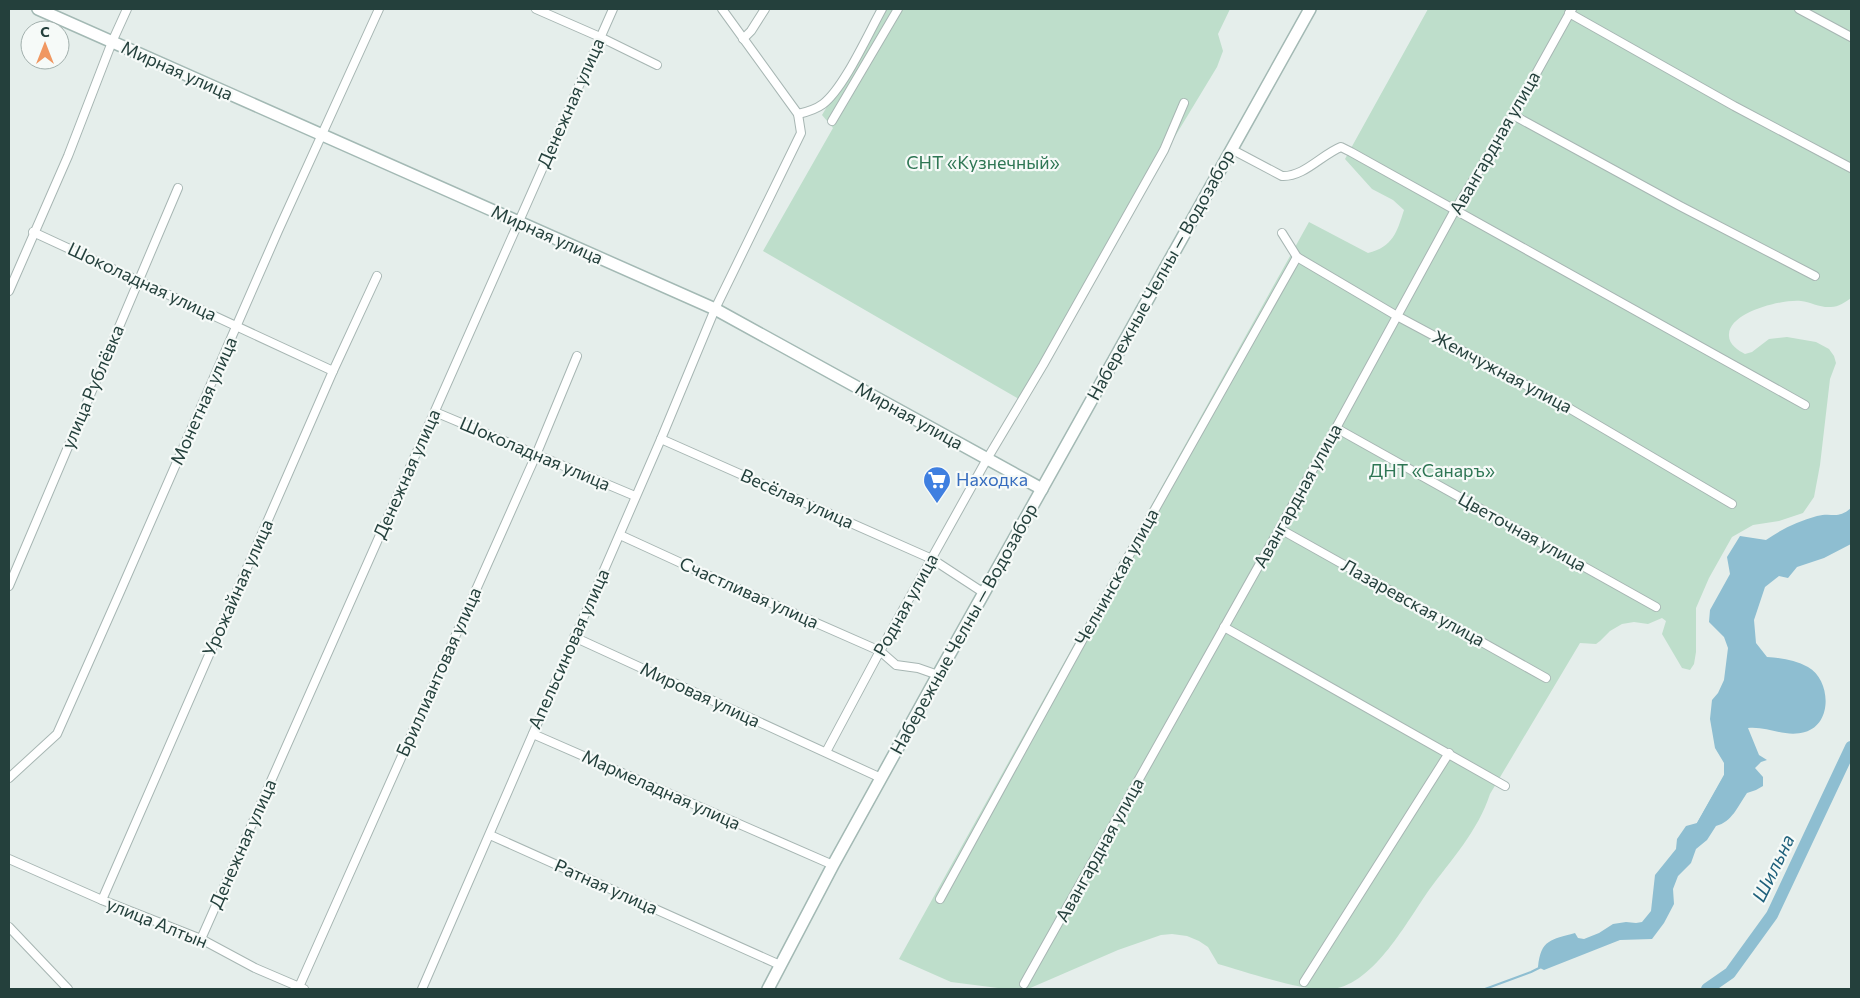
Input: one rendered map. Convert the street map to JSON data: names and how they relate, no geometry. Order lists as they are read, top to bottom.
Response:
{
  "streets": {
    "main road": ["Мирная улица", "Набережные Челны — Водозабор"],
    "street": [
      "Денежная улица",
      "Авангардная улица",
      "Шоколадная улица",
      "Жемчужная улица",
      "улица Рублёвка",
      "Монетная улица",
      "Весёлая улица",
      "Цветочная улица",
      "Челнинская улица",
      "Урожайная улица",
      "Счастливая улица",
      "Лазаревская улица",
      "Родная улица",
      "Апельсиновая улица",
      "Бриллиантовая улица",
      "Мировая улица",
      "Мармеладная улица",
      "Ратная улица",
      "улица Алтын"
    ]
  },
  "crossings": [
    ["Мирная улица", "Денежная улица"],
    ["Мирная улица", "Набережные Челны — Водозабор"],
    ["Мирная улица", "Монетная улица"],
    ["Мирная улица", "Родная улица"],
    ["Мирная улица", "Апельсиновая улица"],
    ["Денежная улица", "Шоколадная улица"],
    ["Денежная улица", "улица Алтын"],
    ["Авангардная улица", "Жемчужная улица"],
    ["Авангардная улица", "Цветочная улица"],
    ["Авангардная улица", "Лазаревская улица"],
    ["Набережные Челны — Водозабор", "Весёлая улица"],
    ["Набережные Челны — Водозабор", "Счастливая улица"],
    ["Набережные Челны — Водозабор", "Мировая улица"],
    ["Набережные Челны — Водозабор", "Мармеладная улица"],
    ["Набережные Челны — Водозабор", "Ратная улица"],
    ["Шоколадная улица", "улица Рублёвка"],
    ["Шоколадная улица", "Монетная улица"],
    ["Шоколадная улица", "Урожайная улица"],
    ["Шоколадная улица", "Апельсиновая улица"],
    ["Шоколадная улица", "Бриллиантовая улица"],
    ["Жемчужная улица", "Челнинская улица"],
    ["Весёлая улица", "Родная улица"],
    ["Весёлая улица", "Апельсиновая улица"],
    ["Урожайная улица", "улица Алтын"],
    ["Счастливая улица", "Родная улица"],
    ["Счастливая улица", "Апельсиновая улица"],
    ["Родная улица", "Мировая улица"],
    ["Апельсиновая улица", "Мировая улица"],
    ["Апельсиновая улица", "Мармеладная улица"],
    ["Апельсиновая улица", "Ратная улица"],
    ["Бриллиантовая улица", "улица Алтын"]
  ],
  "water": ["Шильна"],
  "parks": ["СНТ «Кузнечный»", "ДНТ «Санаръ»"],
  "places": {
    "supermarket": ["Находка"]
  },
  "north": "top"
}
